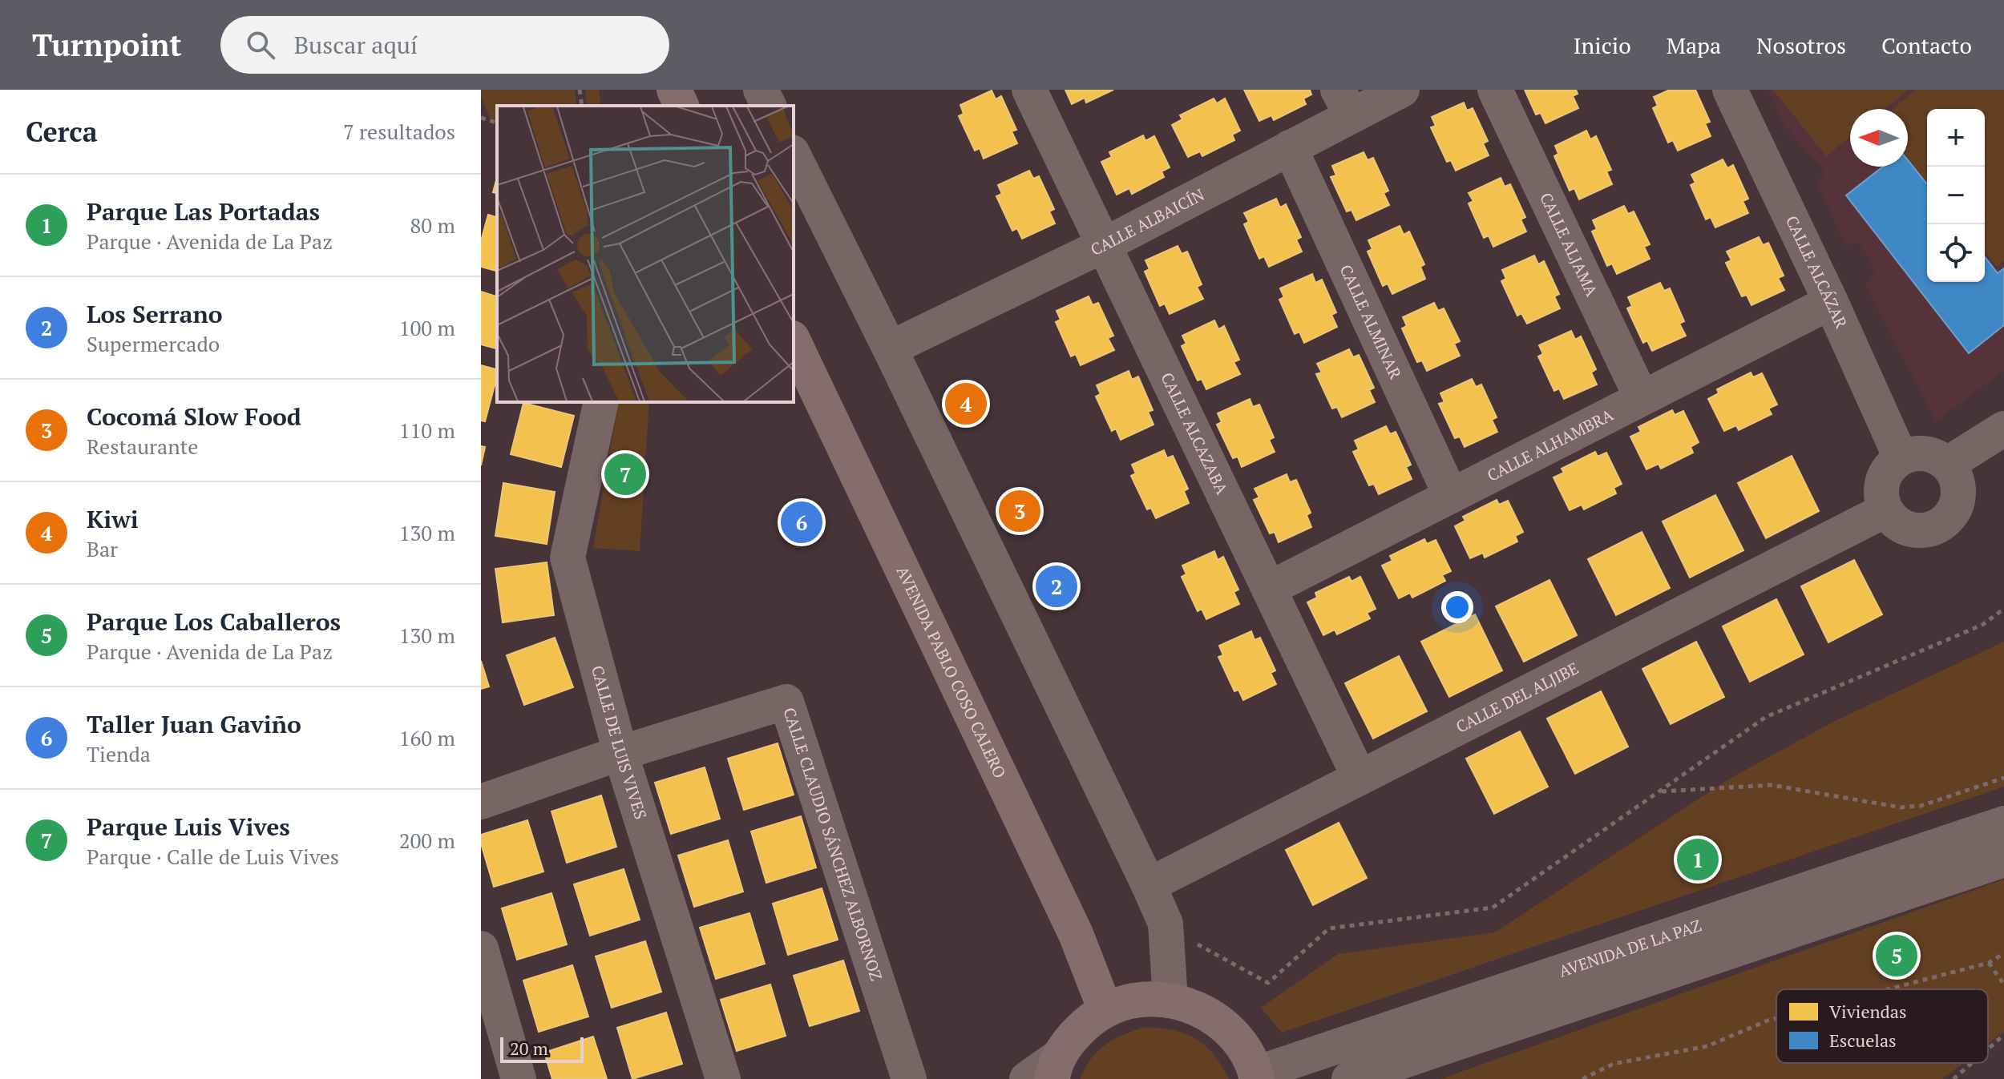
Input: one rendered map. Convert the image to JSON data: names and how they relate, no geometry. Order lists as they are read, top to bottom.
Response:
{
  "streets": {
    "main road": ["AVENIDA PABLO COSO CALERO"],
    "street": [
      "CALLE ALBAICÍN",
      "CALLE ALJAMA",
      "CALLE ALCÁZAR",
      "CALLE ALMINAR",
      "CALLE ALCAZABA",
      "CALLE ALHAMBRA",
      "CALLE DEL ALJIBE",
      "CALLE DE LUIS VIVES",
      "CALLE CLAUDIO SÁNCHEZ ALBORNOZ",
      "AVENIDA DE LA PAZ"
    ]
  },
  "crossings": [
    ["CALLE ALBAICÍN", "CALLE ALMINAR"],
    ["CALLE ALBAICÍN", "CALLE ALCAZABA"],
    ["CALLE ALJAMA", "CALLE ALHAMBRA"],
    ["CALLE ALCÁZAR", "CALLE ALHAMBRA"],
    ["CALLE ALCÁZAR", "CALLE DEL ALJIBE"],
    ["CALLE ALMINAR", "CALLE ALHAMBRA"],
    ["CALLE ALCAZABA", "CALLE ALHAMBRA"],
    ["CALLE ALCAZABA", "CALLE DEL ALJIBE"],
    ["CALLE DE LUIS VIVES", "CALLE CLAUDIO SÁNCHEZ ALBORNOZ"]
  ],
  "legend": ["Viviendas", "Escuelas"],
  "scale_bar": "20 m",
  "north": "left",
  "page": {
    "header": "Turnpoint",
    "search": "Buscar aquí",
    "nav": [
      "Inicio",
      "Mapa",
      "Nosotros",
      "Contacto"
    ],
    "heading": ["Cerca", "7 resultados"],
    "map_buttons": ["+", "−"],
    "list": [
      {
        "mark": "1",
        "name": "Parque Las Portadas",
        "note": "Parque · Avenida de La Paz",
        "value": "80 m"
      },
      {
        "mark": "2",
        "name": "Los Serrano",
        "note": "Supermercado",
        "value": "100 m"
      },
      {
        "mark": "3",
        "name": "Cocomá Slow Food",
        "note": "Restaurante",
        "value": "110 m"
      },
      {
        "mark": "4",
        "name": "Kiwi",
        "note": "Bar",
        "value": "130 m"
      },
      {
        "mark": "5",
        "name": "Parque Los Caballeros",
        "note": "Parque · Avenida de La Paz",
        "value": "130 m"
      },
      {
        "mark": "6",
        "name": "Taller Juan Gaviño",
        "note": "Tienda",
        "value": "160 m"
      },
      {
        "mark": "7",
        "name": "Parque Luis Vives",
        "note": "Parque · Calle de Luis Vives",
        "value": "200 m"
      }
    ],
    "pins": [
      "4",
      "7",
      "3",
      "6",
      "2",
      "1",
      "5"
    ],
    "scale": "20 m"
  }
}
